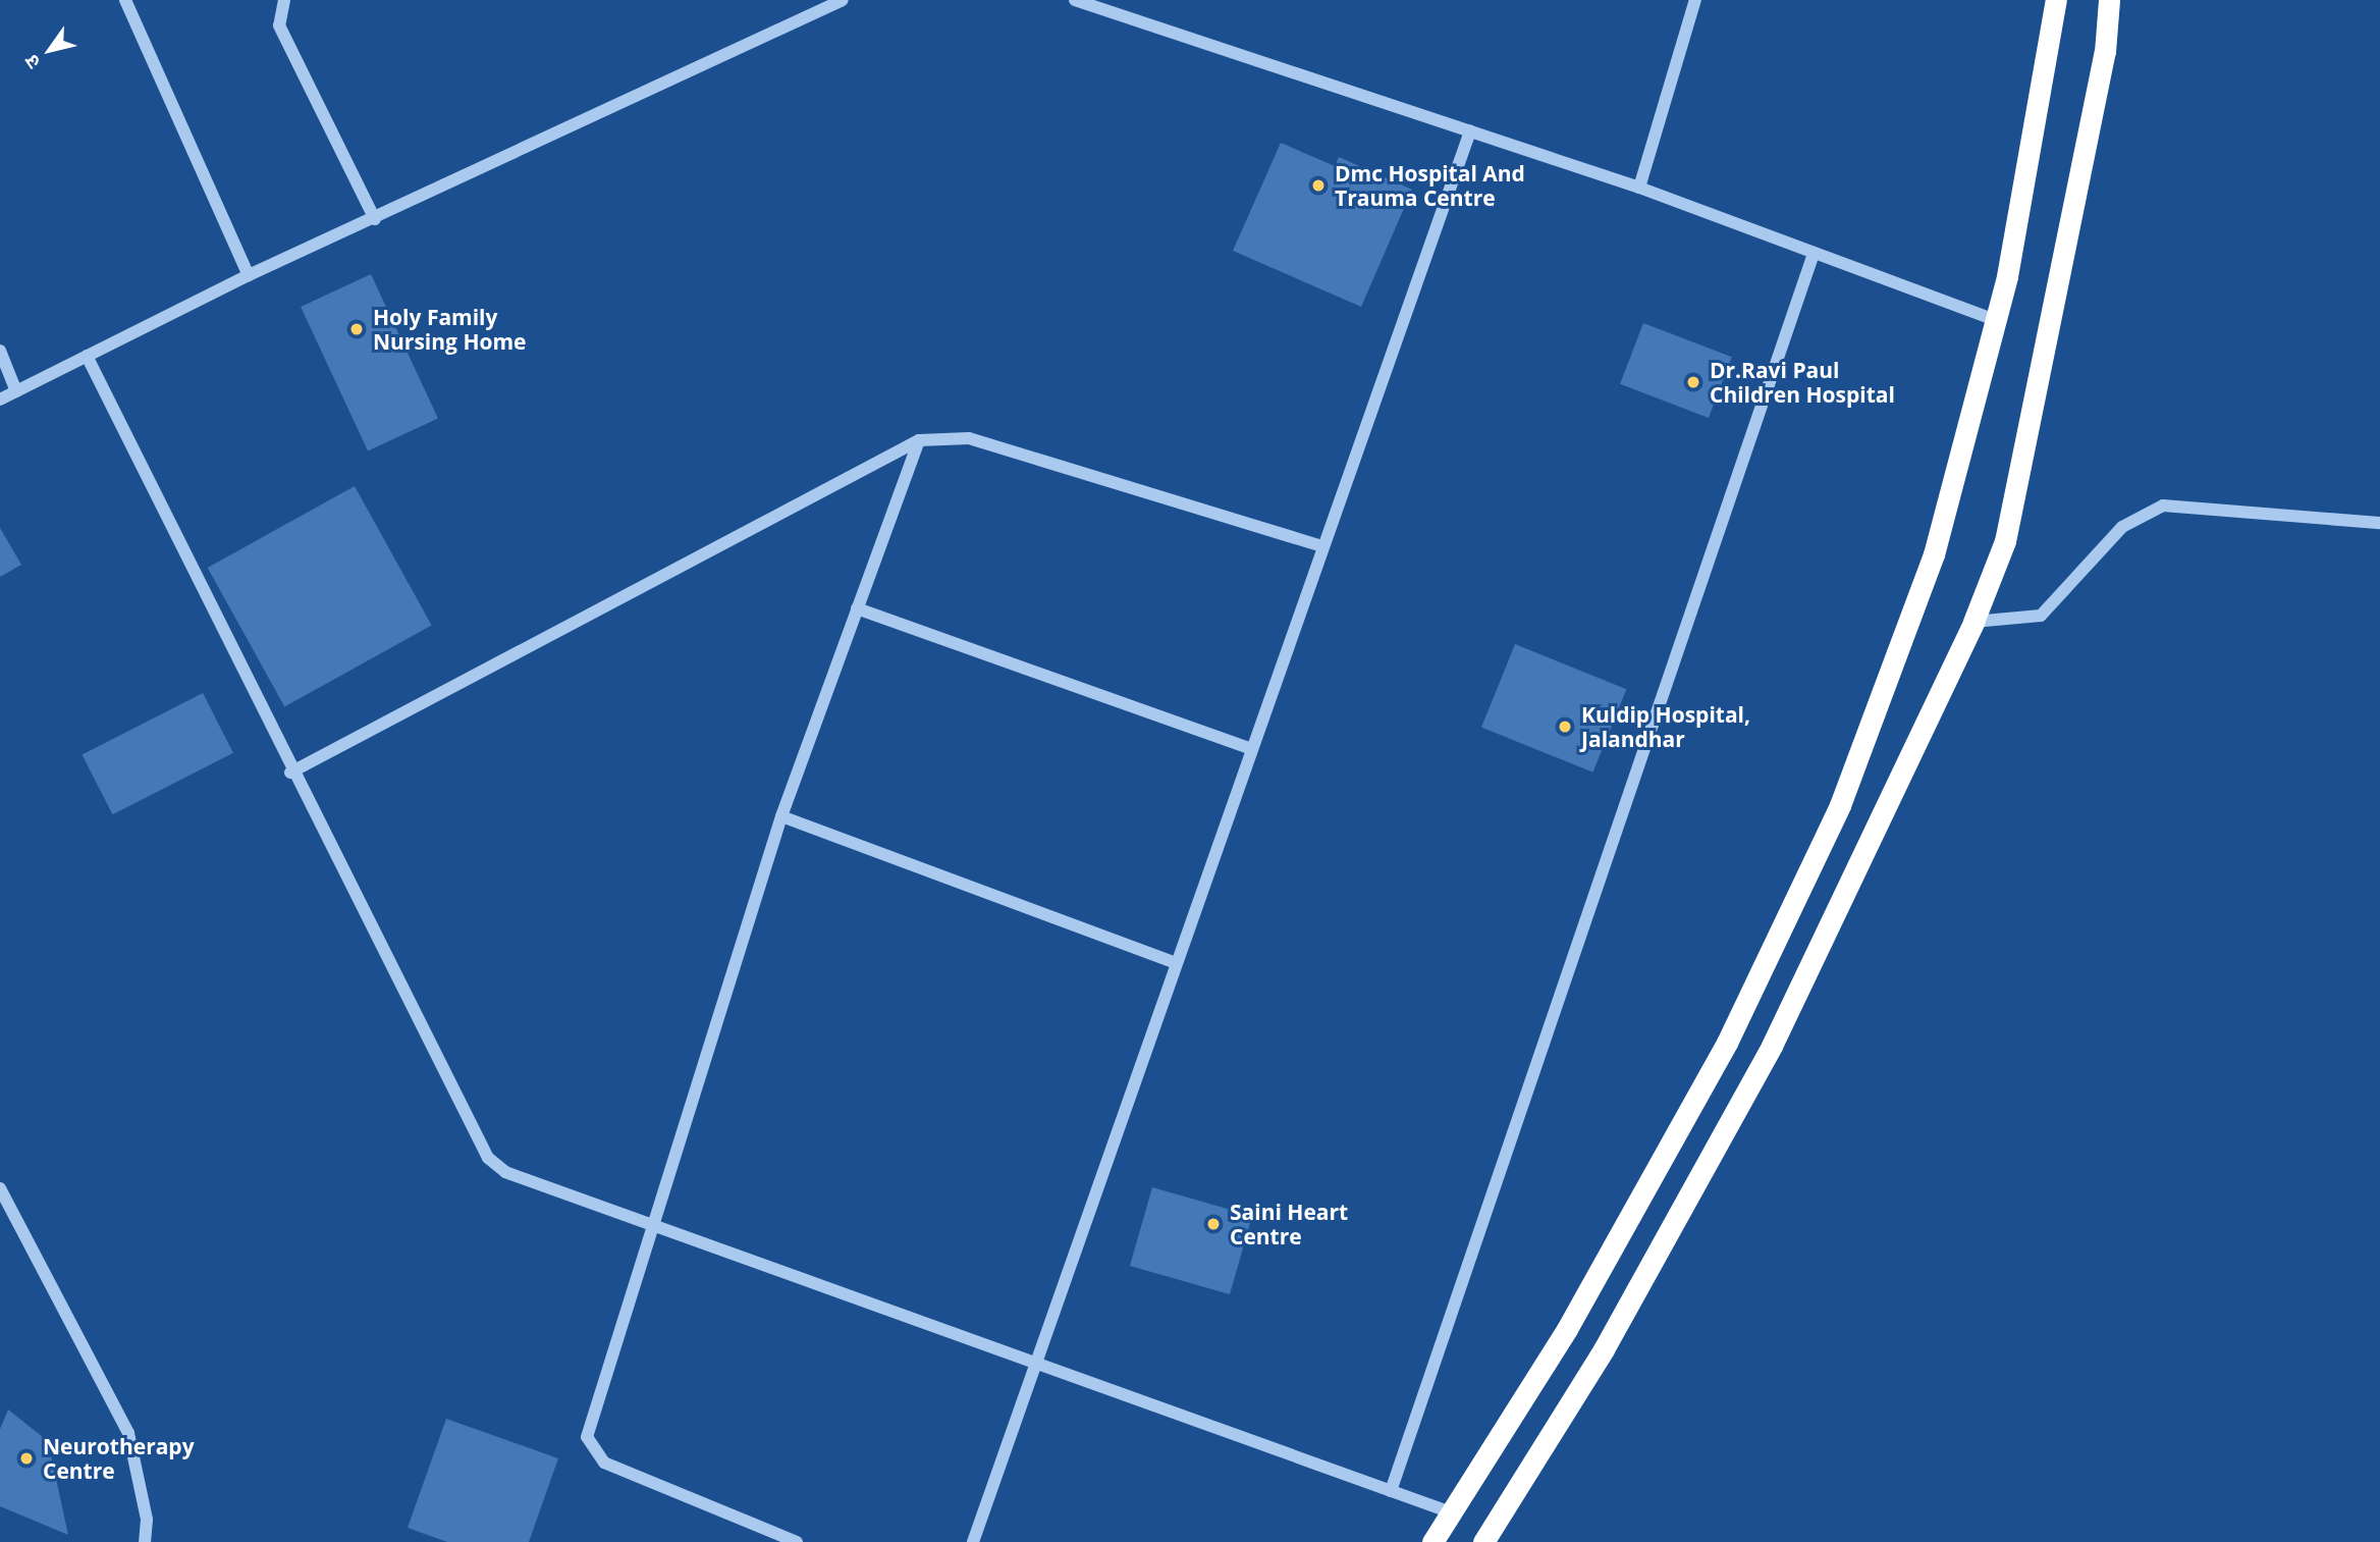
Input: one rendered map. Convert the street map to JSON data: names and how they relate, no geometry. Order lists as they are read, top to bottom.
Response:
{
  "places": [
    "Dmc Hospital And Trauma Centre",
    "Holy Family Nursing Home",
    "Dr.Ravi Paul Children Hospital",
    "Kuldip Hospital, Jalandhar",
    "Saini Heart Centre",
    "Neurotherapy Centre"
  ],
  "north": "bottom left"
}
